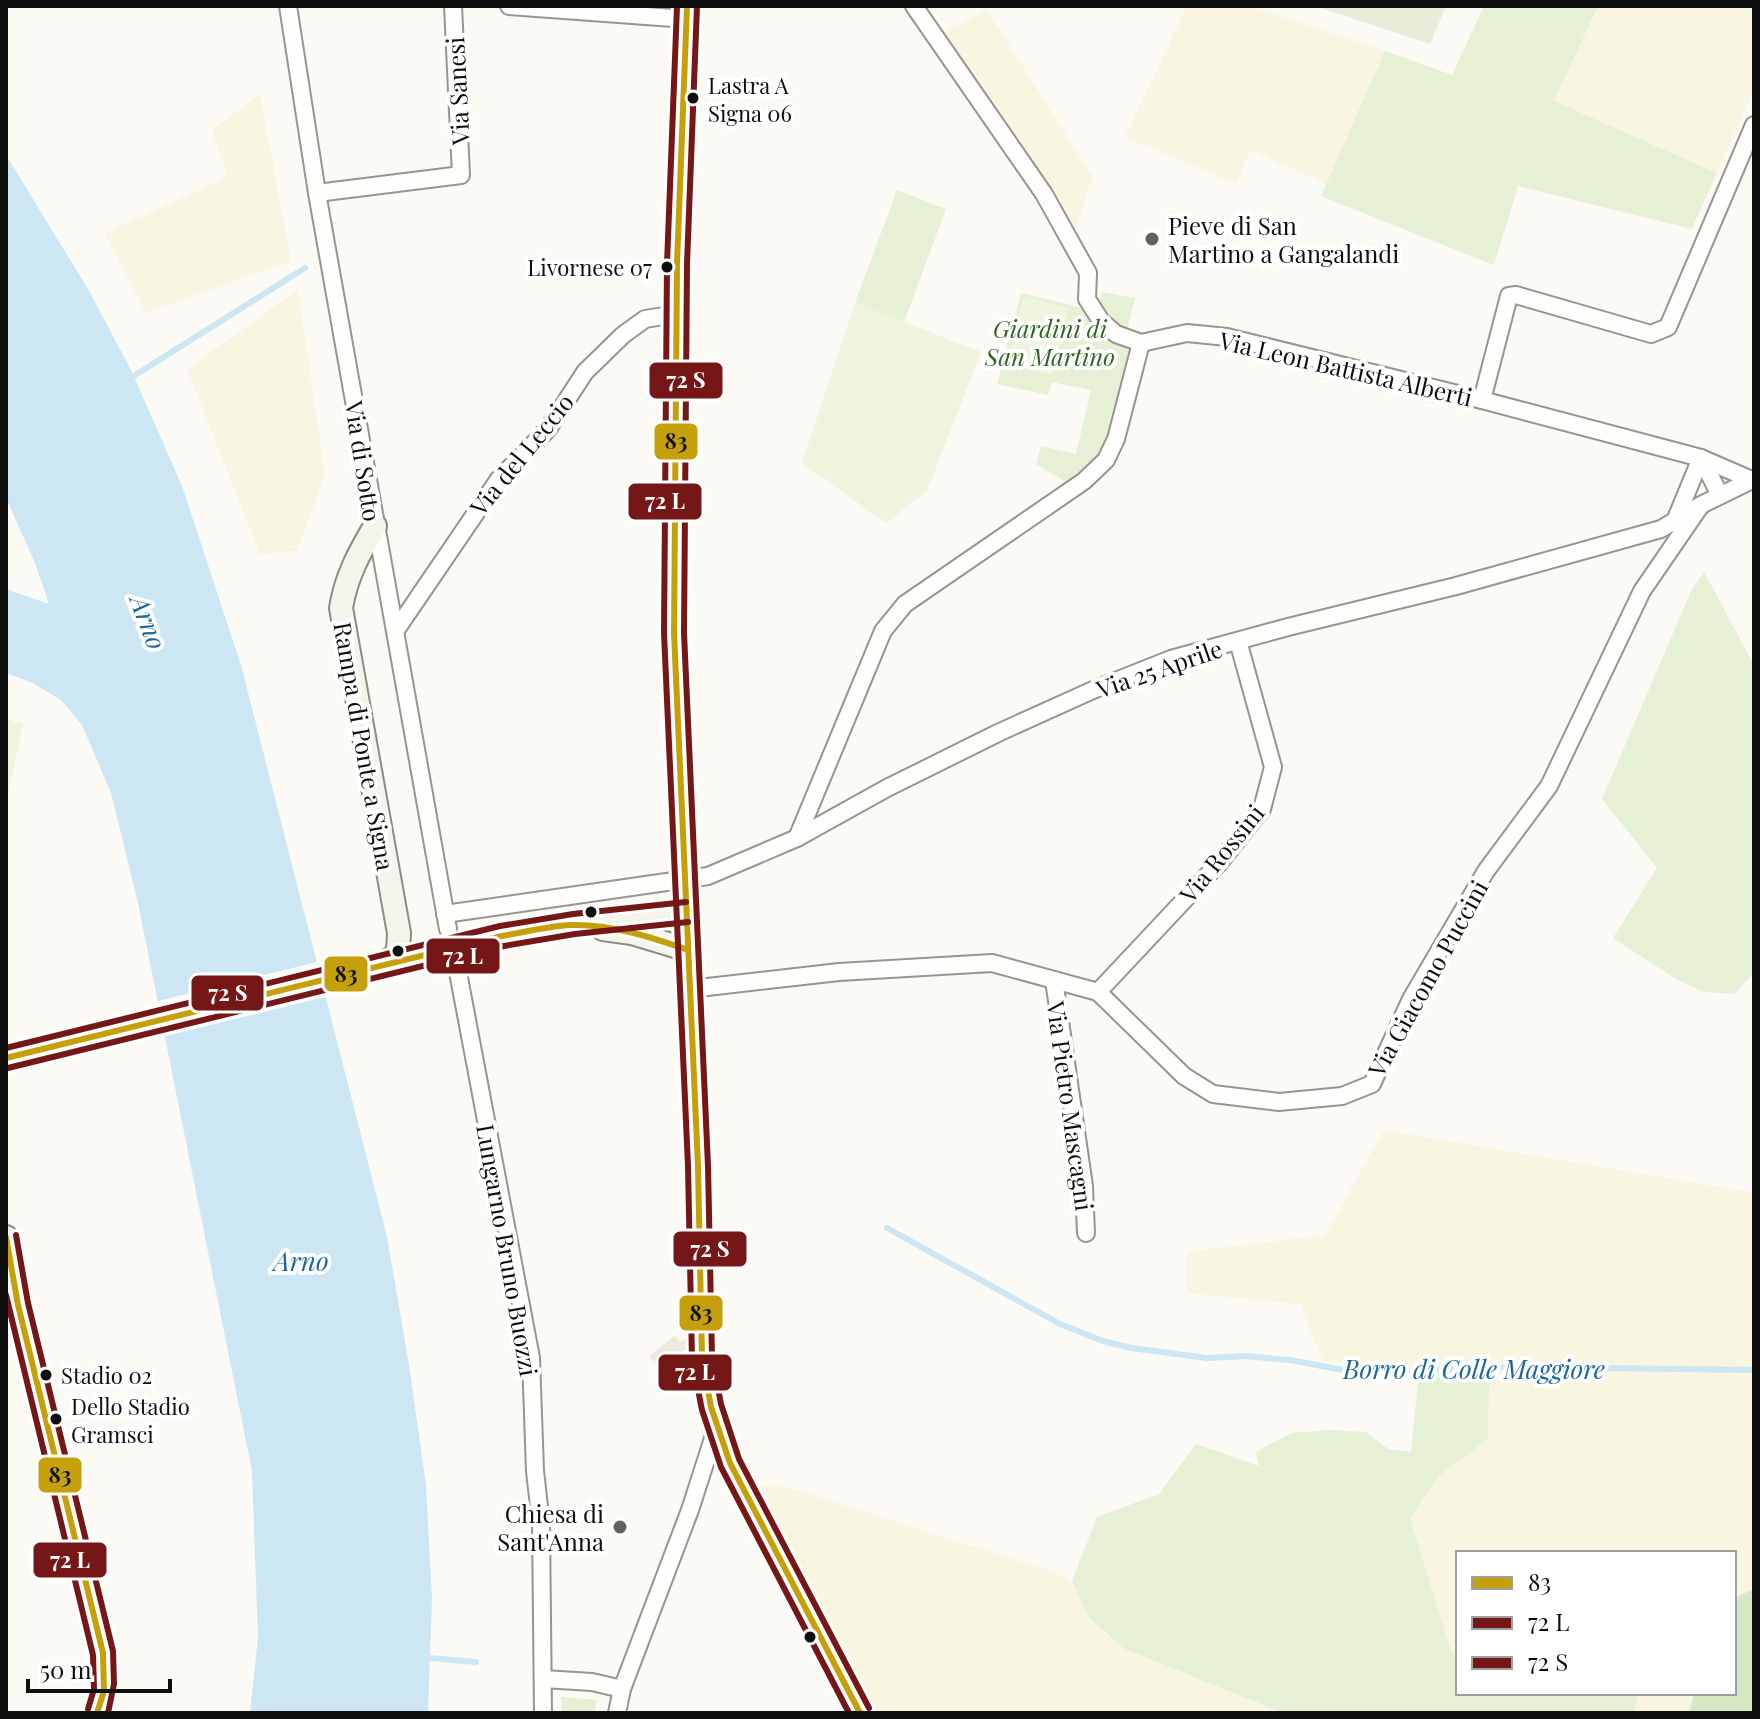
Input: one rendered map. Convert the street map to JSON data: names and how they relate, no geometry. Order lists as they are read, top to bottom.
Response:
{
  "streets": {
    "main road": ["Rampa di Ponte a Signa"],
    "street": [
      "Via Sanesi",
      "Via Leon Battista Alberti",
      "Via del Leccio",
      "Via di Sotto",
      "Via 25 Aprile",
      "Via Rossini",
      "Via Giacomo Puccini",
      "Via Pietro Mascagni",
      "Lungarno Bruno Buozzi"
    ]
  },
  "crossings": [
    ["Via Sanesi", "Via di Sotto"],
    ["Via Leon Battista Alberti", "Via 25 Aprile"],
    ["Via del Leccio", "Via di Sotto"],
    ["Via di Sotto", "Via 25 Aprile"],
    ["Via di Sotto", "Rampa di Ponte a Signa"],
    ["Via 25 Aprile", "Via Rossini"],
    ["Via 25 Aprile", "Via Giacomo Puccini"],
    ["Via Rossini", "Via Giacomo Puccini"],
    ["Via Giacomo Puccini", "Via Pietro Mascagni"]
  ],
  "water": ["Arno", "Borro di Colle Maggiore"],
  "parks": ["Giardini di San Martino"],
  "places": [
    "Lastra A Signa 06",
    "Pieve di San Martino a Gangalandi",
    "Livornese 07",
    "Stadio 02",
    "Dello Stadio Gramsci",
    "Chiesa di Sant'Anna"
  ],
  "lines": ["transit line 83"],
  "legend": ["83", "72 L", "72 S"],
  "scale_bar": "50 m"
}
